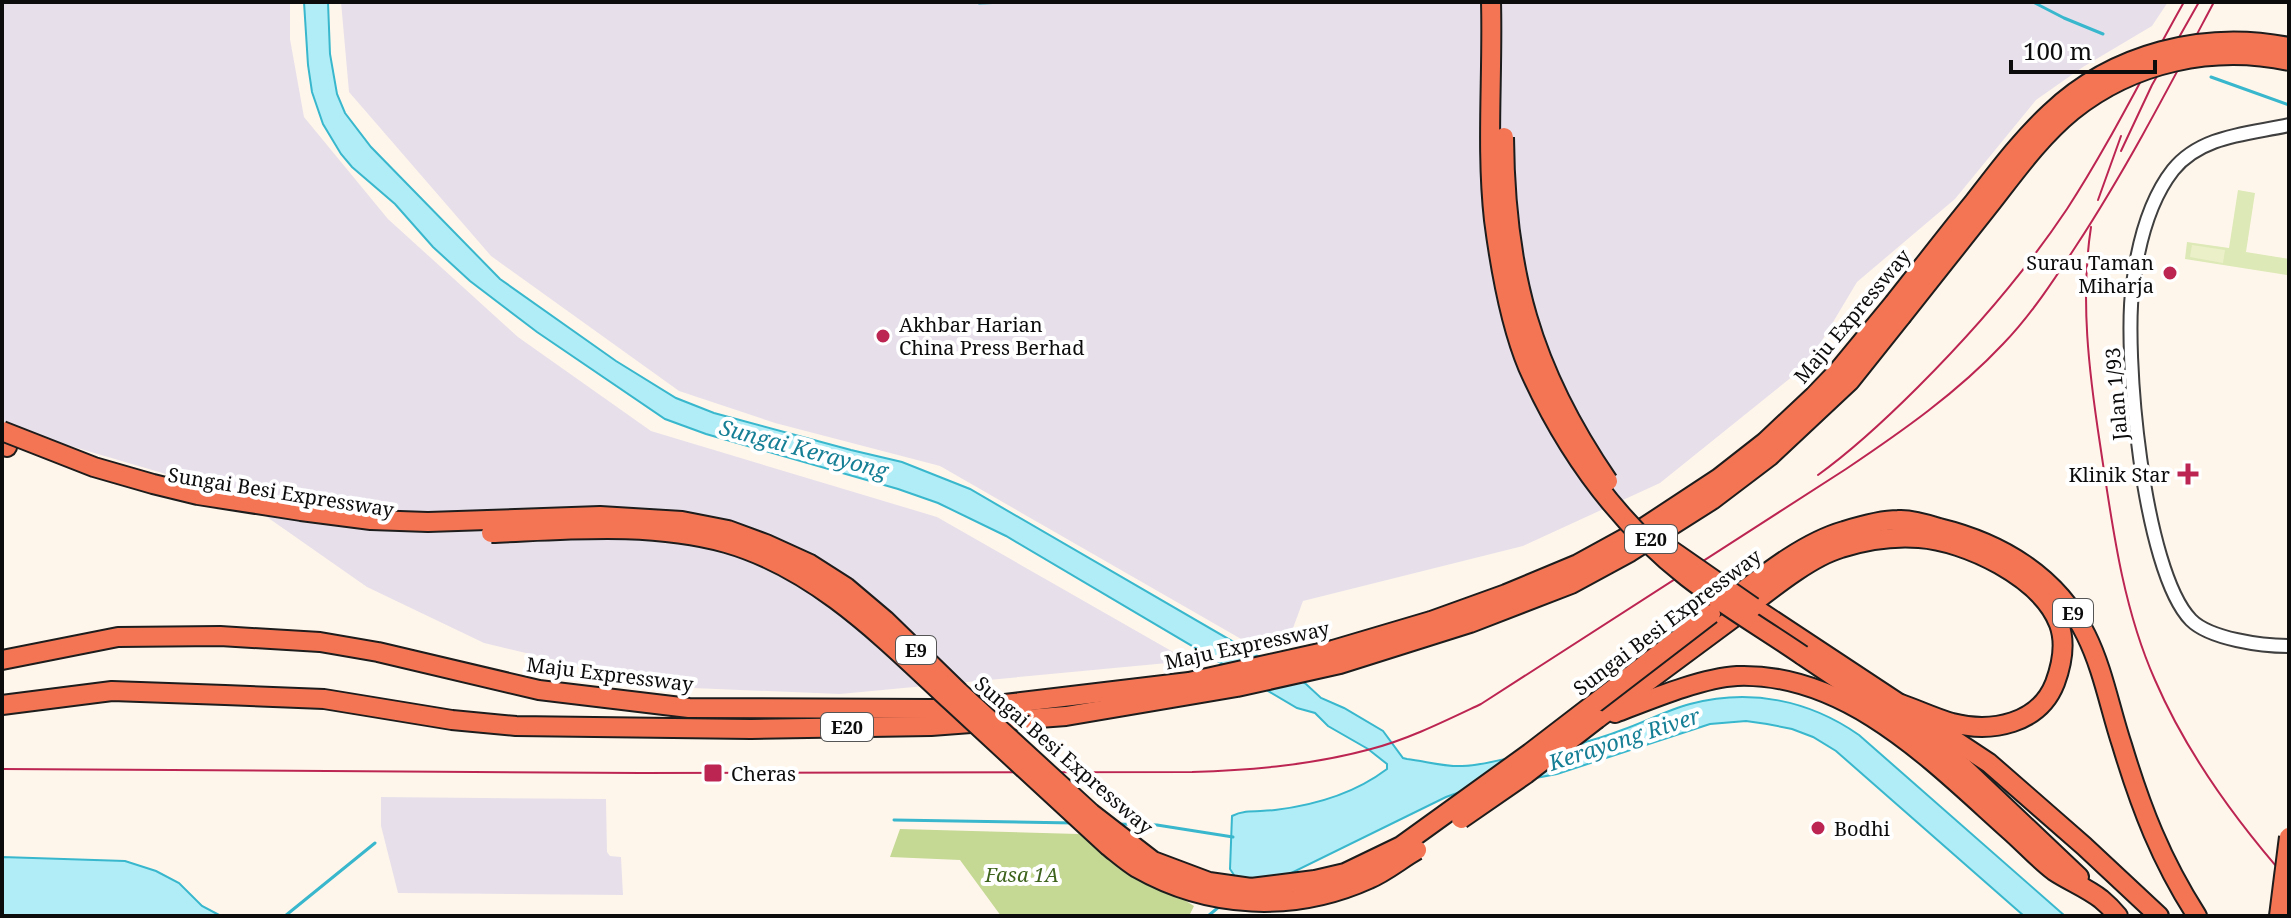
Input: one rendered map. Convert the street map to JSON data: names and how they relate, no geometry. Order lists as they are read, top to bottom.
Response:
{
  "streets": {
    "highway": [
      "Maju Expressway",
      "Sungai Besi Expressway",
      "E20",
      "E9"
    ],
    "street": ["Jalan 1/93"]
  },
  "water": ["Sungai Kerayong", "Kerayong River"],
  "parks": ["Fasa 1A"],
  "places": {
    "other": ["Surau Taman Miharja", "Akhbar Harian China Press Berhad", "Bodhi"],
    "health": ["Klinik Star"],
    "transit": ["Cheras"]
  },
  "scale_bar": "100 m"
}
